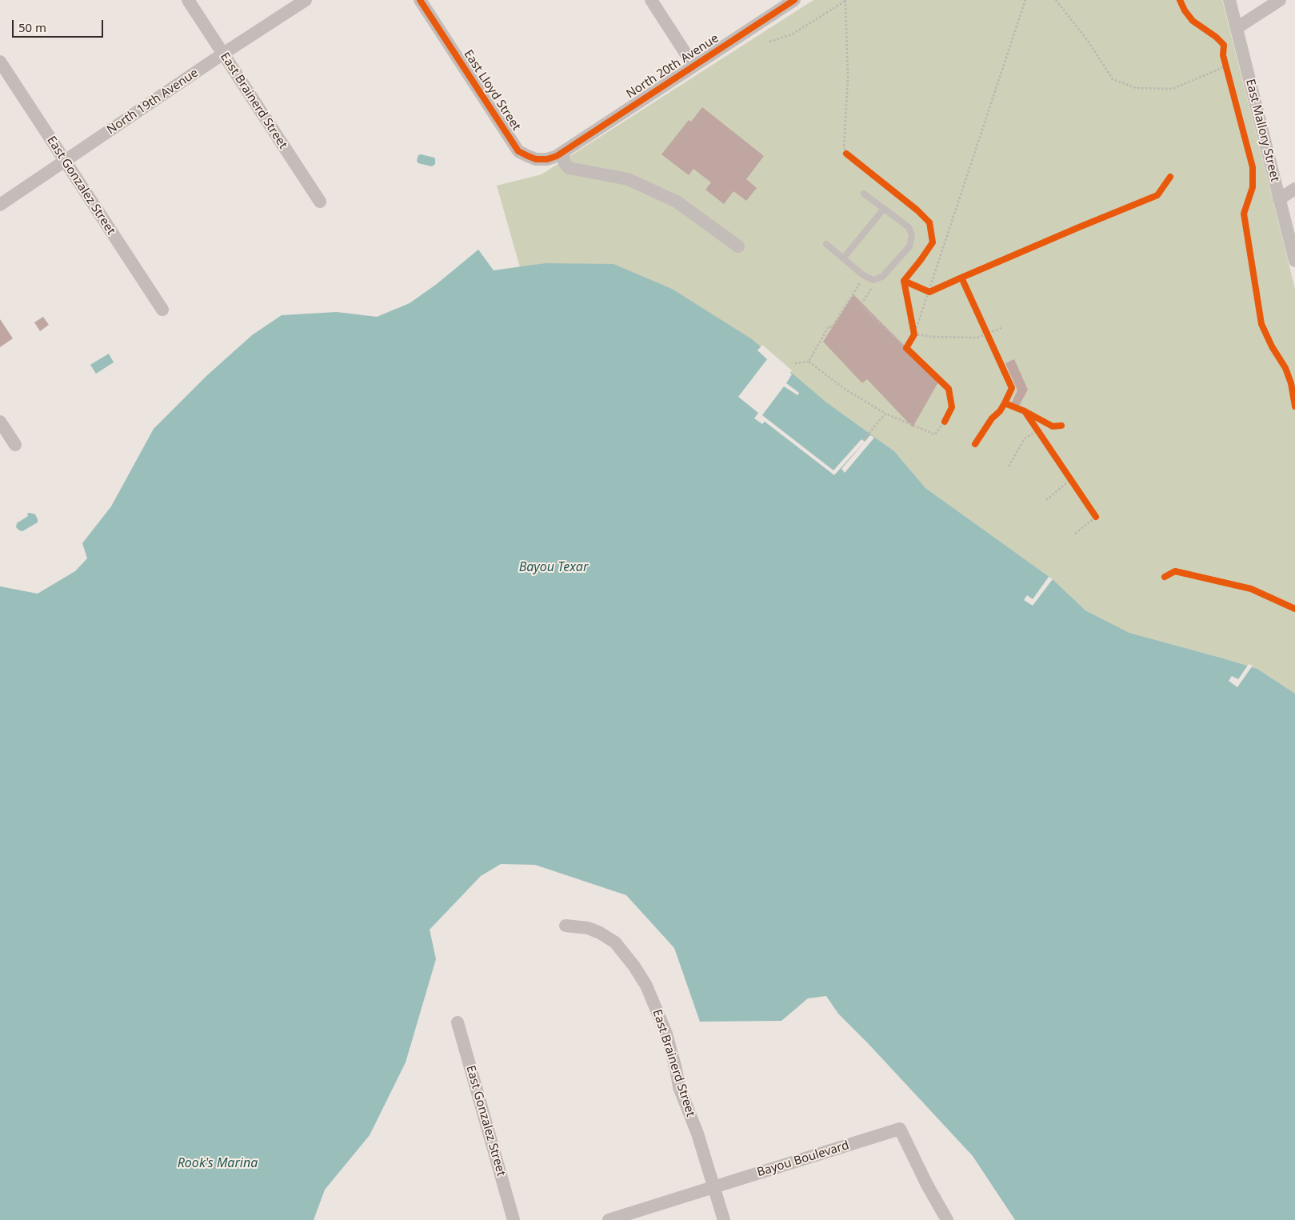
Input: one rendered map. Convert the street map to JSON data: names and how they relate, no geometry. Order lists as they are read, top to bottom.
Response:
{
  "streets": {
    "street": [
      "North 20th Avenue",
      "East Lloyd Street",
      "East Brainerd Street",
      "North 19th Avenue",
      "East Mallory Street",
      "East Gonzalez Street",
      "Bayou Boulevard"
    ]
  },
  "crossings": [
    ["North 20th Avenue", "East Lloyd Street"],
    ["East Brainerd Street", "North 19th Avenue"],
    ["East Brainerd Street", "Bayou Boulevard"],
    ["North 19th Avenue", "East Gonzalez Street"]
  ],
  "water": ["Bayou Texar", "Rook's Marina"],
  "scale_bar": "50 m"
}
